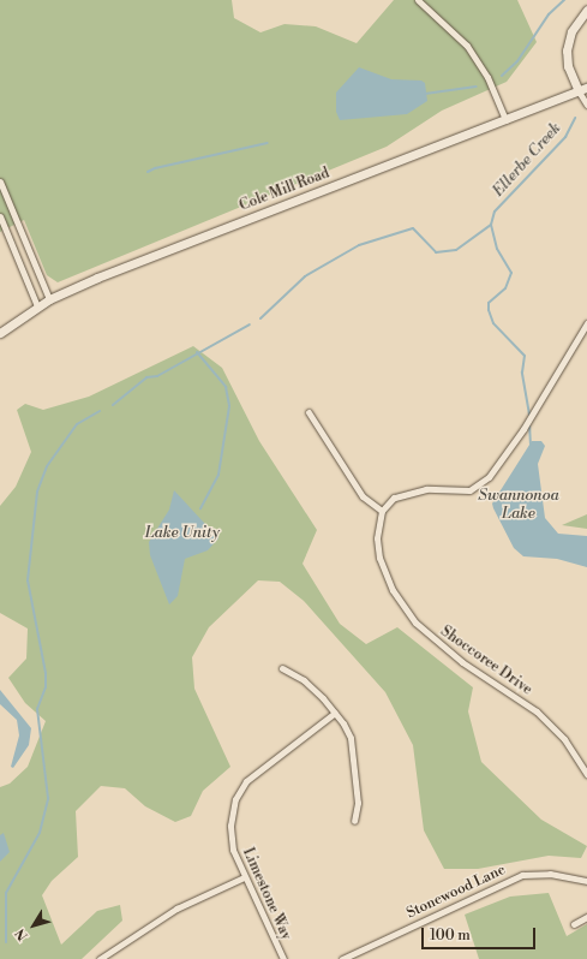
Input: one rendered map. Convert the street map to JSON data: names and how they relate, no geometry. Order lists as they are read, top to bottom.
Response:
{
  "streets": {
    "street": [
      "Cole Mill Road",
      "Shoccoree Drive",
      "Stonewood Lane",
      "Limestone Way"
    ]
  },
  "water": ["Ellerbe Creek", "Swannonoa Lake", "Lake Unity"],
  "scale_bar": "100 m",
  "north": "bottom left"
}
